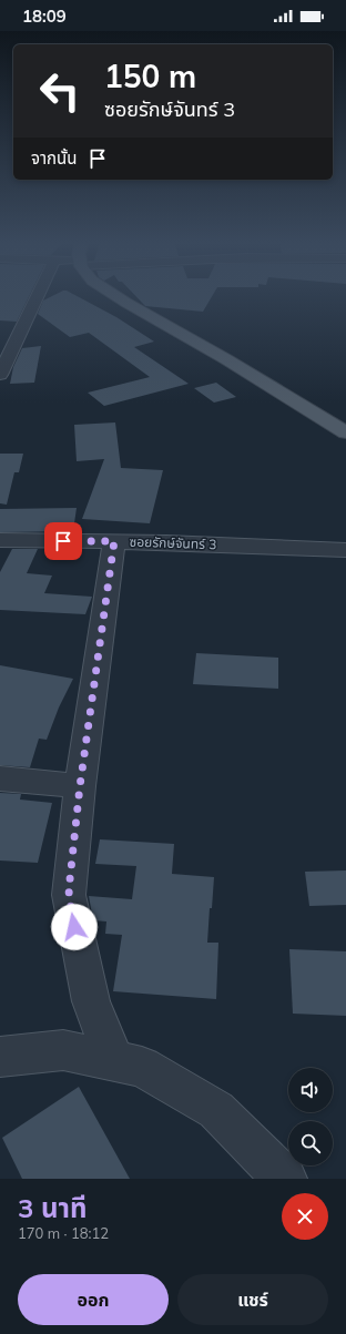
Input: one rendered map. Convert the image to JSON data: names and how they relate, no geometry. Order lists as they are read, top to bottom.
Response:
{
  "streets": {
    "street": ["ซอยรักษ์จันทร์ 3"]
  },
  "page": {
    "status": "18:09",
    "turn": ["150 m", "ซอยรักษ์จันทร์ 3"],
    "then": "จากนั้น",
    "heading": ["3 นาที", "170 m · 18:12"],
    "buttons": ["ออก", "แชร์"]
  }
}
